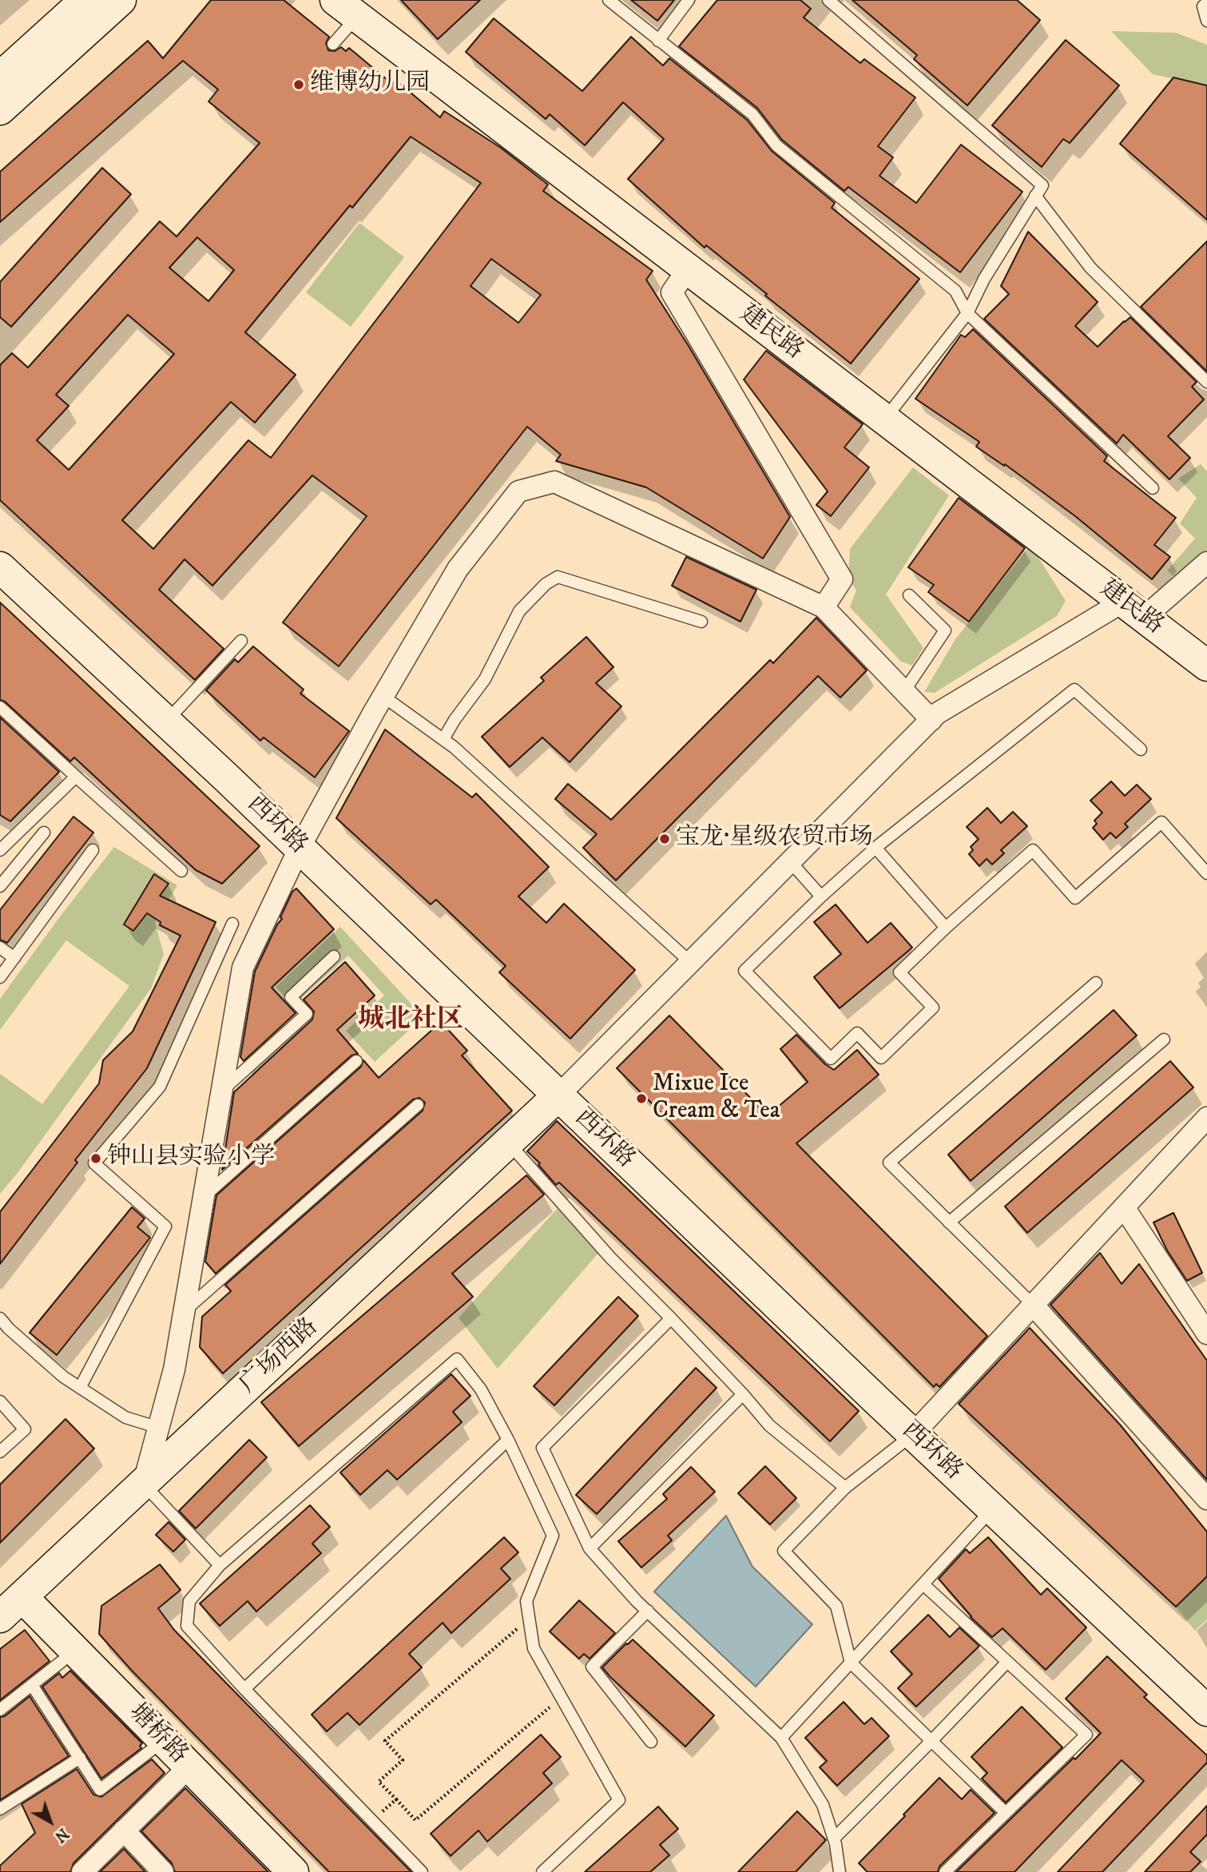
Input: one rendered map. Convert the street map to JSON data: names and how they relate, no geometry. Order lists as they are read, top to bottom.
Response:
{
  "streets": {
    "street": [
      "建民路",
      "西环路",
      "广场西路",
      "塘桥路"
    ]
  },
  "crossings": [
    ["西环路", "广场西路"],
    ["广场西路", "塘桥路"]
  ],
  "districts": ["城北社区"],
  "places": [
    "维博幼儿园",
    "宝龙·星级农贸市场",
    "Mixue Ice Cream & Tea",
    "钟山县实验小学"
  ],
  "north": "bottom right"
}
